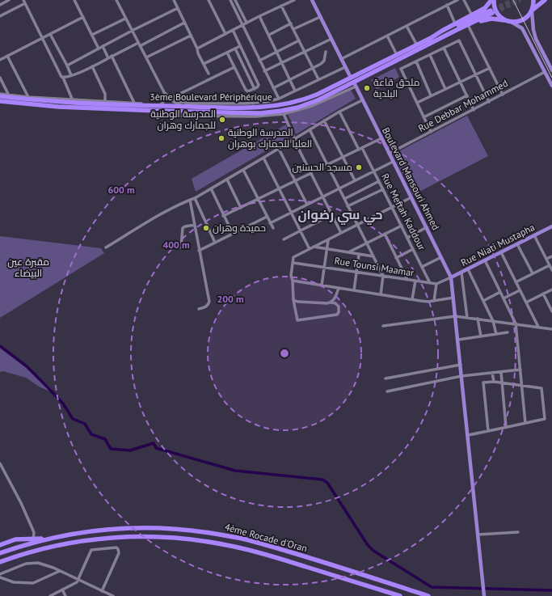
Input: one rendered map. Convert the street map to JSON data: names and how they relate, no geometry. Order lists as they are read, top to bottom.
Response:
{
  "streets": {
    "highway": ["3ème Boulevard Périphérique", "4ème Rocade d'Oran"],
    "main road": ["Boulevard Mansouri Ahmed", "Rue Niati Mustapha"],
    "street": ["Rue Debbar Mohammed", "Rue Meftah Kaddour", "Rue Tounsi Maamar"]
  },
  "crossings": [
    ["3ème Boulevard Périphérique", "Boulevard Mansouri Ahmed"],
    ["Rue Debbar Mohammed", "Boulevard Mansouri Ahmed"],
    ["Boulevard Mansouri Ahmed", "Rue Niati Mustapha"],
    ["Rue Meftah Kaddour", "Rue Tounsi Maamar"]
  ],
  "districts": ["حي سي رضوان"],
  "parks": ["مقبرة عين البيضاء"],
  "places": [
    "ملحق قاعة البلدية",
    "المدرسة الوطنية للجمارك وهران",
    "المدرسة الوطنية العليا للجمارك بوهران",
    "مسجد الحسنين",
    "حميدة وهران"
  ],
  "rings": ["600 m", "400 m", "200 m"]
}
